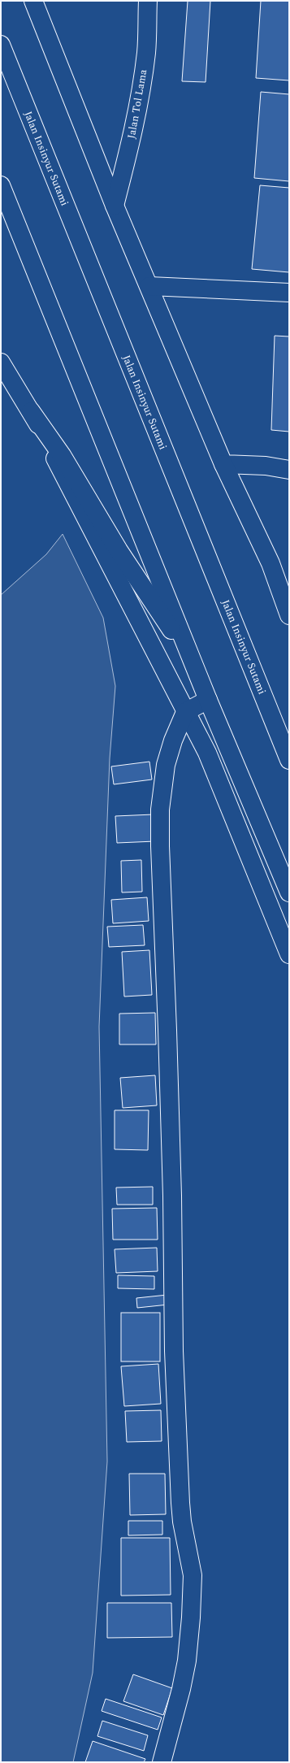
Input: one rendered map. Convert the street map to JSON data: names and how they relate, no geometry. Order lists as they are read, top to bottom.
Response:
{
  "streets": {
    "main road": ["Jalan Tol Lama", "Jalan Insinyur Sutami"]
  }
}
